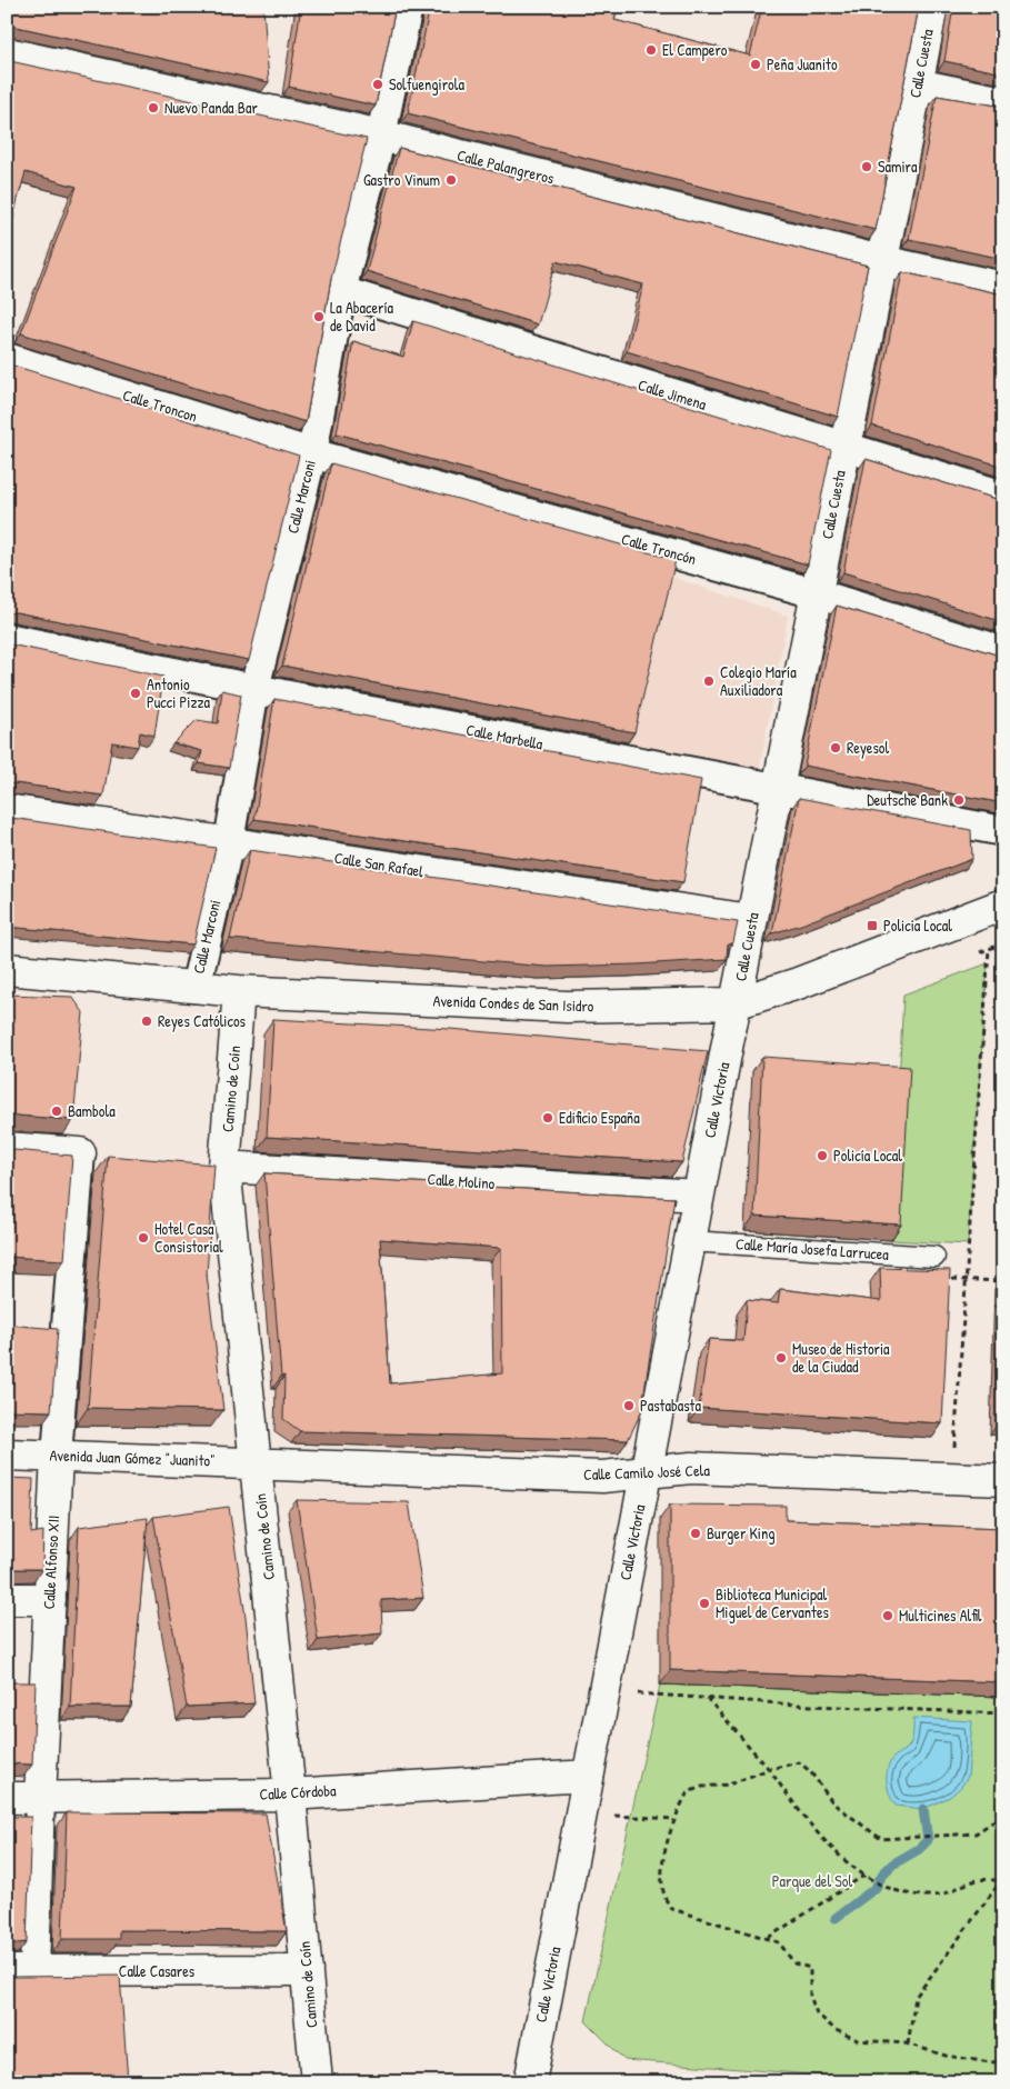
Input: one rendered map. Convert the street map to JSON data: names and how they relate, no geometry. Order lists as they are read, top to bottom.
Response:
{
  "streets": {
    "street": [
      "Calle Cuesta",
      "Calle Palangreros",
      "Calle Jimena",
      "Calle Troncon",
      "Calle Marconi",
      "Calle Troncón",
      "Calle Marbella",
      "Calle San Rafael",
      "Avenida Condes de San Isidro",
      "Camino de Coín",
      "Calle Victoria",
      "Calle Molino",
      "Avenida Juan Gómez \"Juanito\"",
      "Calle Camilo José Cela",
      "Calle Alfonso XII",
      "Calle Córdoba",
      "Calle Casares"
    ],
    "lane": ["Calle María Josefa Larrucea"]
  },
  "crossings": [
    ["Calle Cuesta", "Calle Palangreros"],
    ["Calle Cuesta", "Calle Jimena"],
    ["Calle Cuesta", "Calle Troncón"],
    ["Calle Cuesta", "Calle Marbella"],
    ["Calle Cuesta", "Calle San Rafael"],
    ["Calle Cuesta", "Avenida Condes de San Isidro"],
    ["Calle Cuesta", "Calle Victoria"],
    ["Calle Palangreros", "Calle Marconi"],
    ["Calle Jimena", "Calle Marconi"],
    ["Calle Troncon", "Calle Marconi"],
    ["Calle Troncon", "Calle Troncón"],
    ["Calle Marconi", "Calle Troncón"],
    ["Calle Marconi", "Calle Marbella"],
    ["Calle Marconi", "Calle San Rafael"],
    ["Calle Marconi", "Avenida Condes de San Isidro"],
    ["Avenida Condes de San Isidro", "Camino de Coín"],
    ["Avenida Condes de San Isidro", "Calle Victoria"],
    ["Camino de Coín", "Calle Molino"],
    ["Camino de Coín", "Avenida Juan Gómez \"Juanito\""],
    ["Camino de Coín", "Calle Camilo José Cela"],
    ["Camino de Coín", "Calle Córdoba"],
    ["Camino de Coín", "Calle Casares"],
    ["Calle Victoria", "Calle Molino"],
    ["Calle Victoria", "Calle María Josefa Larrucea"],
    ["Calle Victoria", "Calle Camilo José Cela"],
    ["Calle Victoria", "Calle Córdoba"],
    ["Avenida Juan Gómez \"Juanito\"", "Calle Camilo José Cela"],
    ["Avenida Juan Gómez \"Juanito\"", "Calle Alfonso XII"],
    ["Calle Alfonso XII", "Calle Córdoba"],
    ["Calle Alfonso XII", "Calle Casares"]
  ],
  "parks": ["Parque del Sol"],
  "places": {
    "other": [
      "El Campero",
      "Peña Juanito",
      "Solfuengirola",
      "Nuevo Panda Bar",
      "Samira",
      "Gastro Vinum",
      "La Abacería de David",
      "Colegio María Auxiliadora",
      "Antonio Pucci Pizza",
      "Reyesol",
      "Deutsche Bank",
      "Reyes Católicos",
      "Bambola",
      "Edificio España",
      "Policía Local",
      "Hotel Casa Consistorial",
      "Museo de Historia de la Ciudad",
      "Pastabasta",
      "Burger King",
      "Biblioteca Municipal Miguel de Cervantes",
      "Multicines Alfil"
    ],
    "transit": ["Policia Local"]
  }
}
